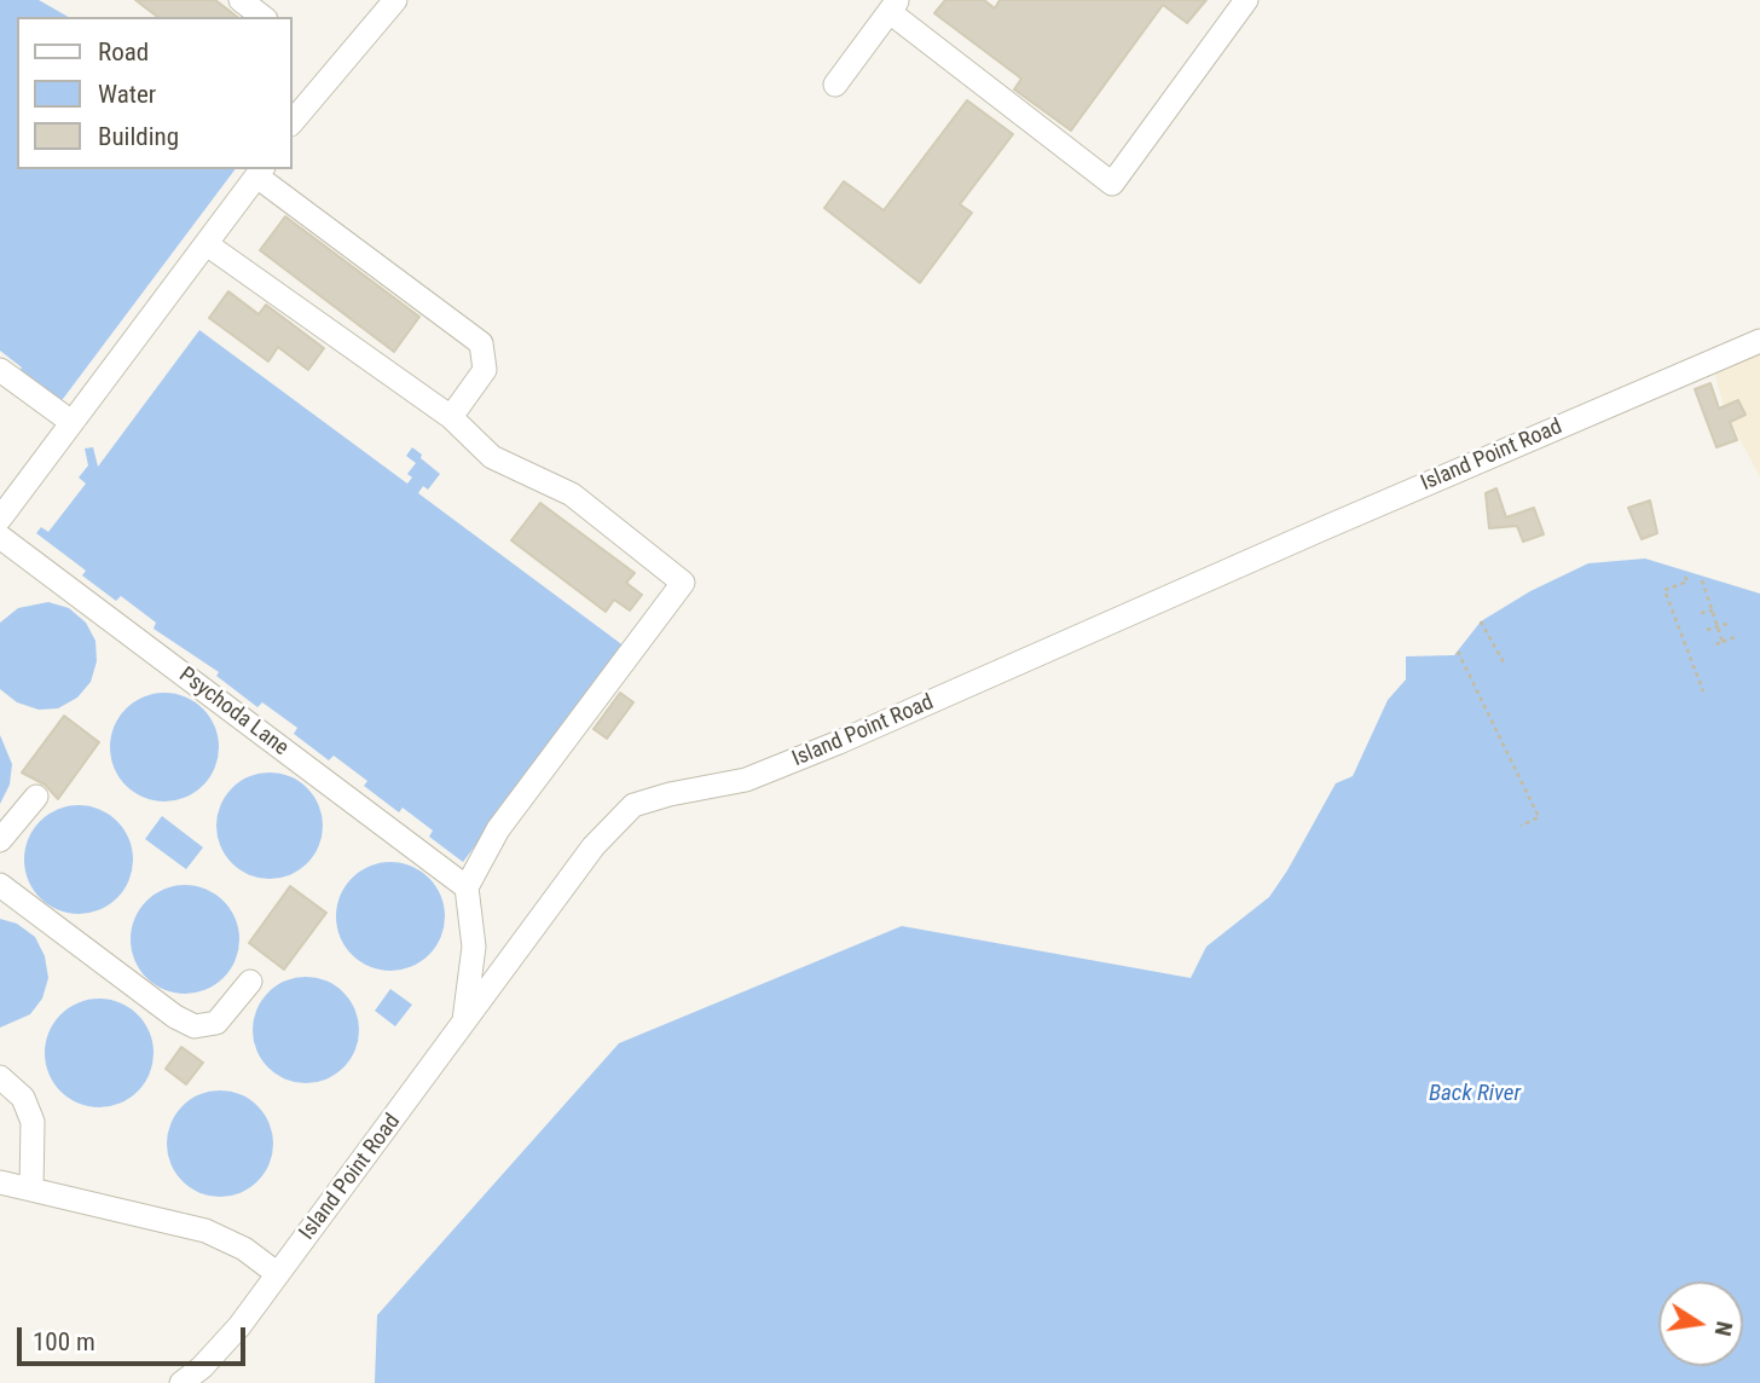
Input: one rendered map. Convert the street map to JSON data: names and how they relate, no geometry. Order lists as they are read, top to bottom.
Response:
{
  "streets": {
    "street": ["Island Point Road", "Psychoda Lane"]
  },
  "water": ["Back River"],
  "legend": ["Road", "Water", "Building"],
  "scale_bar": "100 m",
  "north": "right"
}
